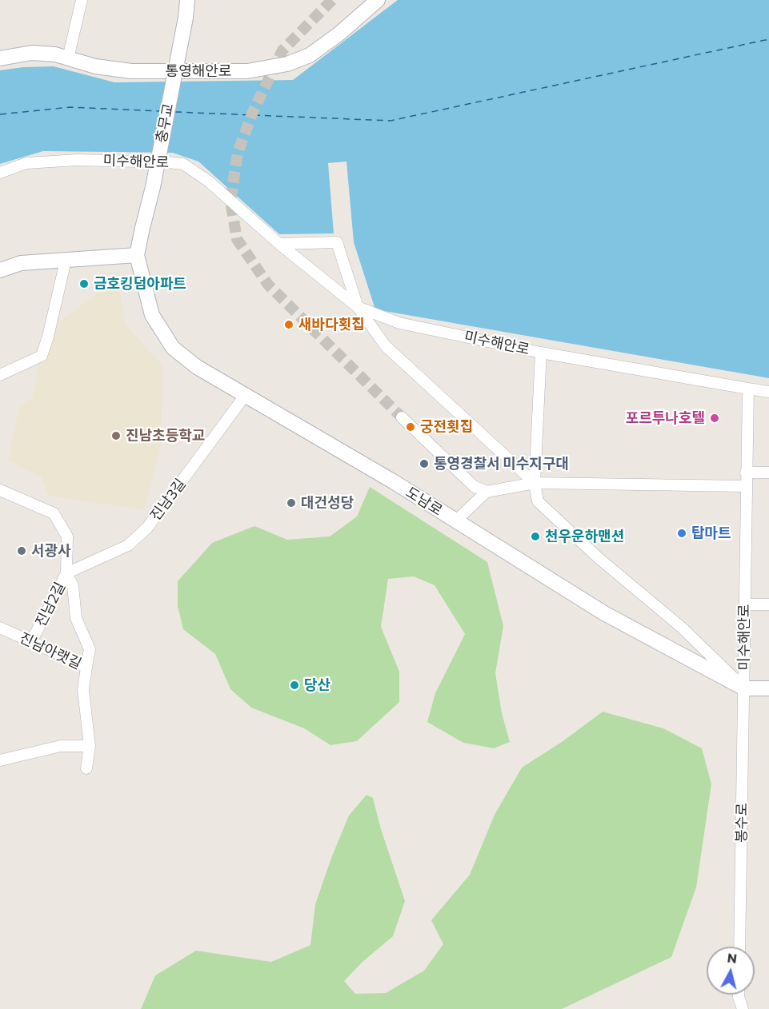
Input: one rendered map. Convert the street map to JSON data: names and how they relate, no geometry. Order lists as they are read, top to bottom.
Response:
{
  "streets": {
    "main road": ["통영해안로", "충무교", "도남로"],
    "street": [
      "미수해안로",
      "진남3길",
      "진남2길",
      "진남아랫길",
      "봉수로"
    ]
  },
  "crossings": [
    ["충무교", "도남로"],
    ["미수해안로", "도남로"],
    ["미수해안로", "봉수로"],
    ["진남3길", "도남로"],
    ["진남3길", "진남2길"],
    ["도남로", "봉수로"],
    ["진남2길", "진남아랫길"]
  ],
  "places": [
    "금호킹덤아파트",
    "새바다횟집",
    "포르투나호텔",
    "궁전횟집",
    "진남초등학교",
    "통영경찰서 미수지구대",
    "대건성당",
    "탑마트",
    "천우운하맨션",
    "서광사",
    "당산"
  ],
  "north": "top"
}
